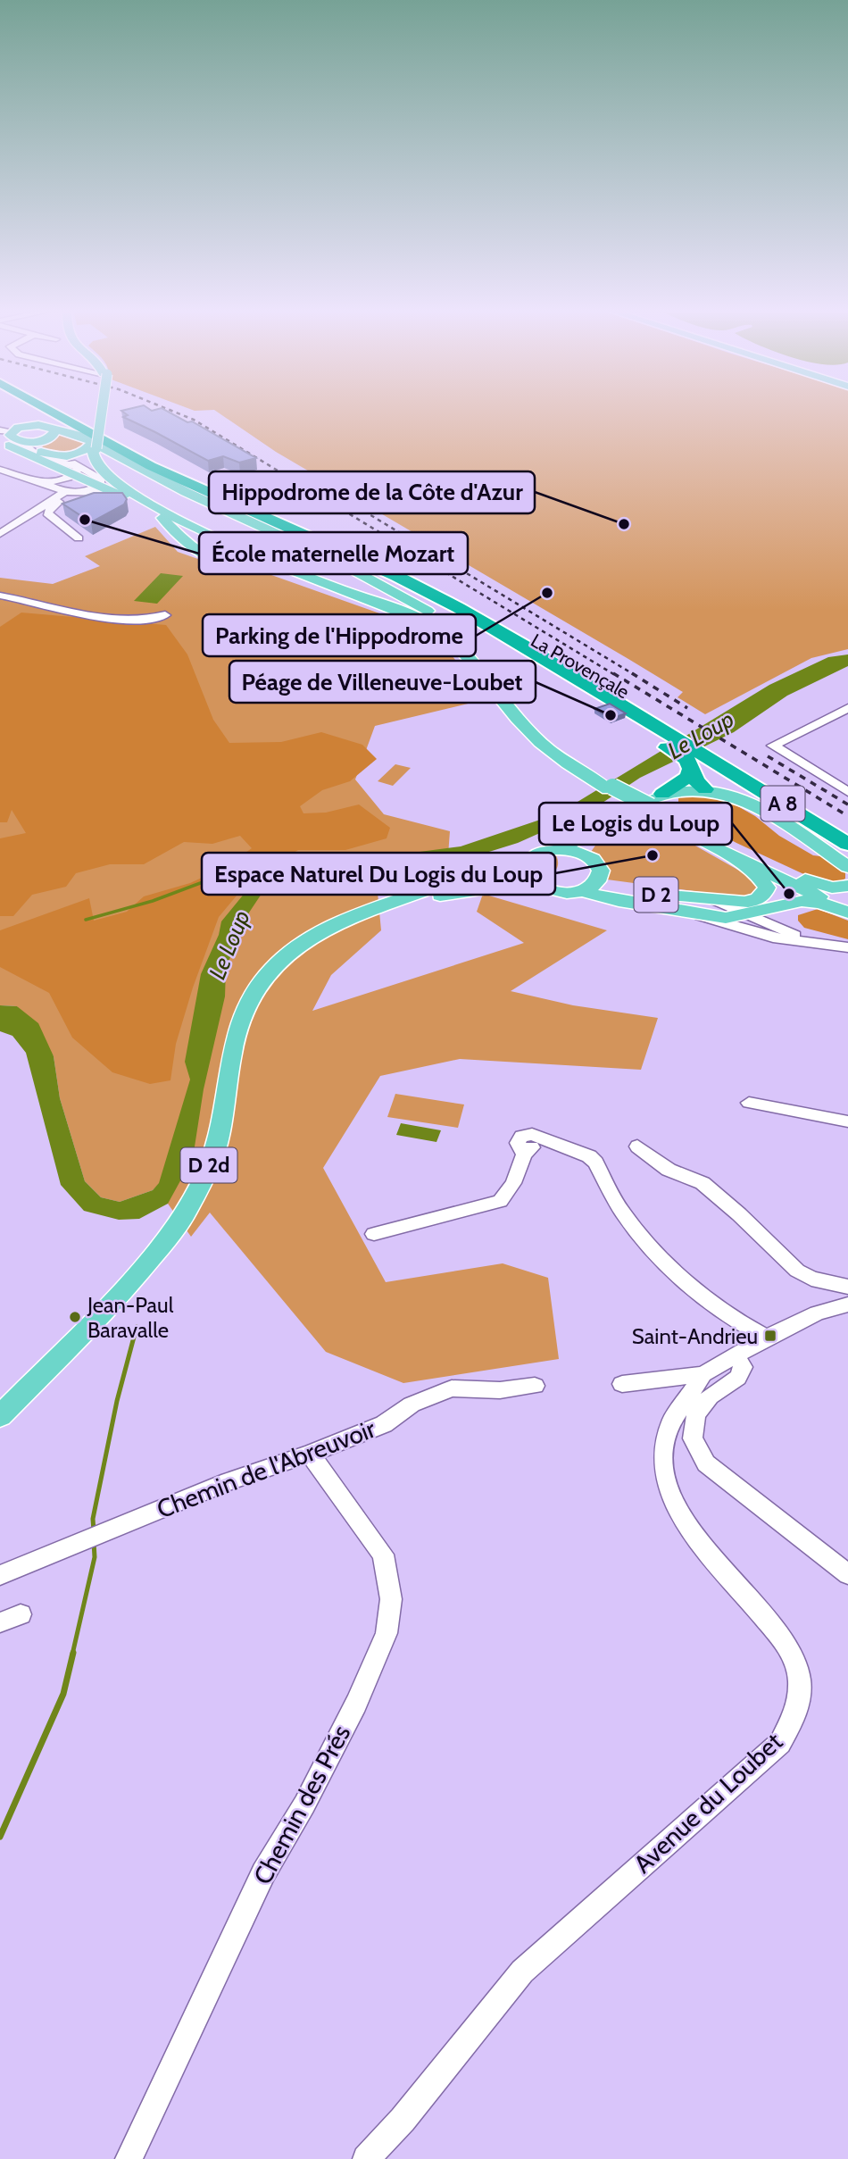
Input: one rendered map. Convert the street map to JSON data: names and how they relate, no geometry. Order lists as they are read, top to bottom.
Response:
{
  "streets": {
    "highway": ["La Provençale", "A 8"],
    "main road": ["D 2", "D 2d"],
    "street": ["Chemin de l'Abreuvoir", "Avenue du Loubet", "Chemin des Prés"]
  },
  "crossings": [
    ["D 2", "D 2d"],
    ["Chemin de l'Abreuvoir", "Chemin des Prés"]
  ],
  "water": ["Le Loup"],
  "places": {
    "other": [
      "École maternelle Mozart",
      "Hippodrome de la Côte d'Azur",
      "Parking de l'Hippodrome",
      "Péage de Villeneuve-Loubet",
      "Espace Naturel Du Logis du Loup",
      "Le Logis du Loup",
      "Jean-Paul Baravalle"
    ],
    "transit": ["Saint-Andrieu"]
  }
}
